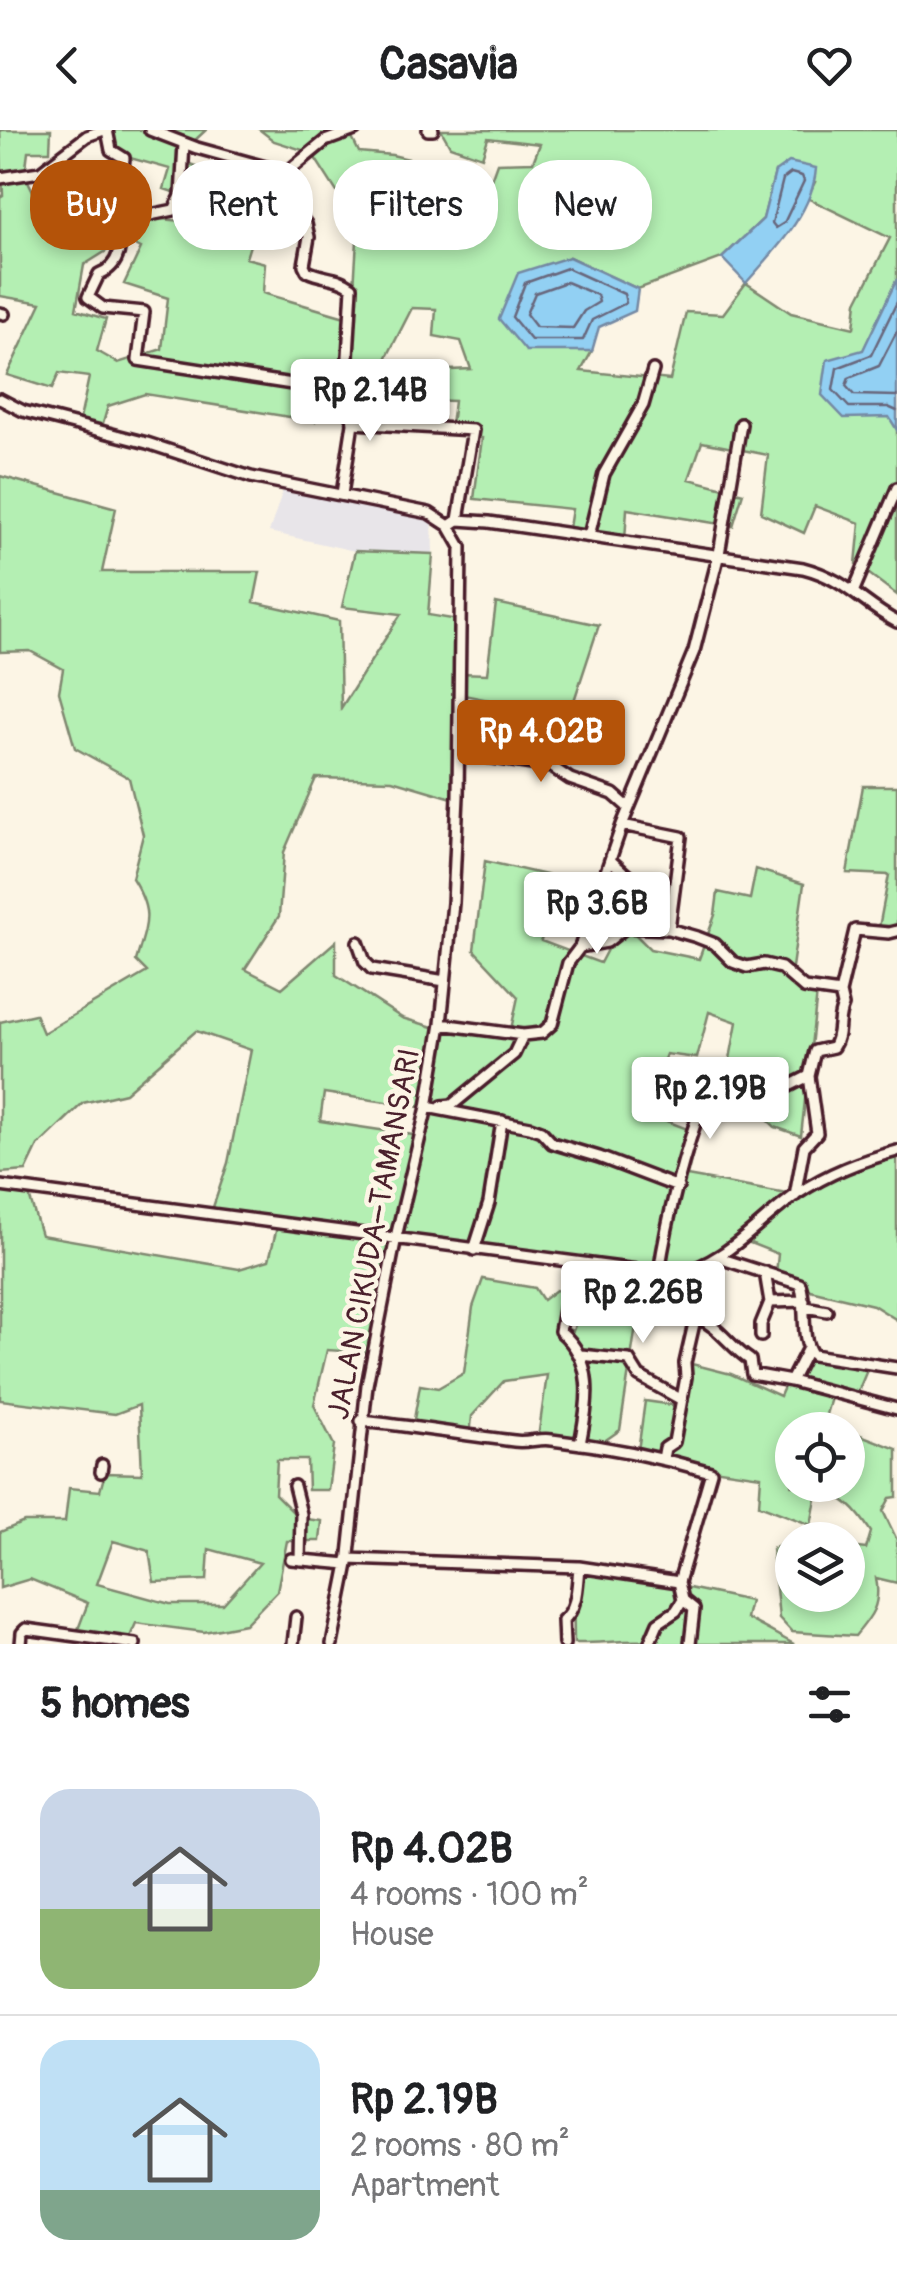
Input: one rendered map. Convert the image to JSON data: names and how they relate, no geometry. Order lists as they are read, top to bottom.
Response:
{
  "streets": {
    "street": ["JALAN CIKUDA–TAMANSARI"]
  },
  "page": {
    "header": "Casavia",
    "chip": [
      "Buy",
      "Rent",
      "Filters",
      "New"
    ],
    "price": [
      "Rp 2.14B",
      "Rp 4.02B",
      "Rp 3.6B",
      "Rp 2.19B",
      "Rp 2.26B"
    ],
    "heading": "5 homes",
    "list": [
      {
        "name": "Rp 4.02B",
        "note": "4 rooms · 100 m² · House"
      },
      {
        "name": "Rp 2.19B",
        "note": "2 rooms · 80 m² · Apartment"
      }
    ]
  }
}
